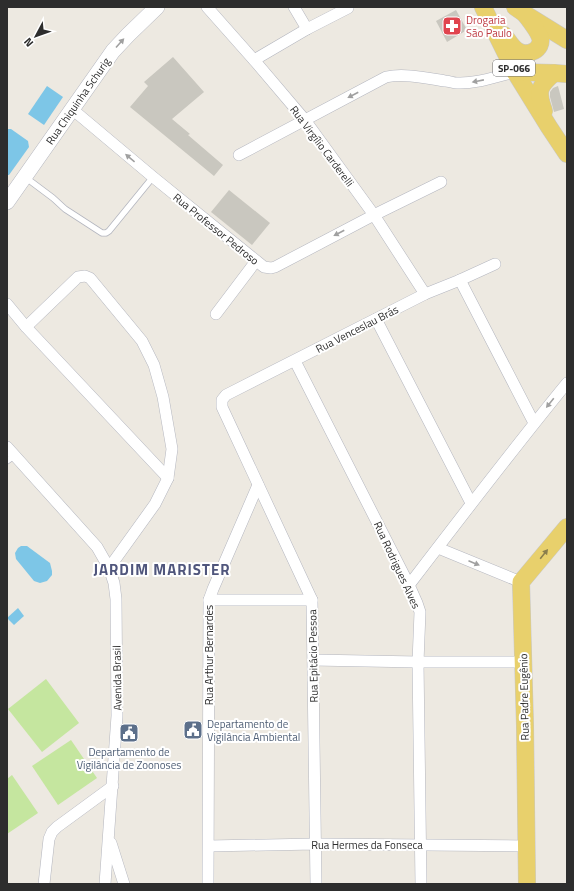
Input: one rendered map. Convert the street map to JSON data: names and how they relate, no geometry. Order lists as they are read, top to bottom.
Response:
{
  "streets": {
    "main road": ["SP-066", "Rua Padre Eugênio"],
    "street": [
      "Rua Chiquinha Schurig",
      "Rua Virgílio Carderelli",
      "Rua Professor Pedroso",
      "Rua Venceslau Brás",
      "Rua Rodrigues Alves",
      "Rua Arthur Bernardes",
      "Rua Epitácio Pessoa",
      "Avenida Brasil",
      "Rua Hermes da Fonseca"
    ]
  },
  "crossings": [
    ["Rua Chiquinha Schurig", "Rua Professor Pedroso"],
    ["Rua Virgílio Carderelli", "Rua Professor Pedroso"],
    ["Rua Virgílio Carderelli", "Rua Venceslau Brás"],
    ["Rua Venceslau Brás", "Rua Rodrigues Alves"],
    ["Rua Venceslau Brás", "Rua Epitácio Pessoa"],
    ["Rua Rodrigues Alves", "Rua Hermes da Fonseca"],
    ["Rua Arthur Bernardes", "Rua Epitácio Pessoa"],
    ["Rua Arthur Bernardes", "Rua Hermes da Fonseca"],
    ["Rua Epitácio Pessoa", "Rua Hermes da Fonseca"],
    ["Rua Padre Eugênio", "Rua Hermes da Fonseca"]
  ],
  "one_way": ["Rua Chiquinha Schurig", "Rua Professor Pedroso"],
  "districts": ["JARDIM MARISTER"],
  "places": {
    "pharmacy": ["Drogaria São Paulo"],
    "public building": ["Departamento de Vigilância Ambiental", "Departamento de Vigilância de Zoonoses"]
  },
  "north": "bottom left"
}
